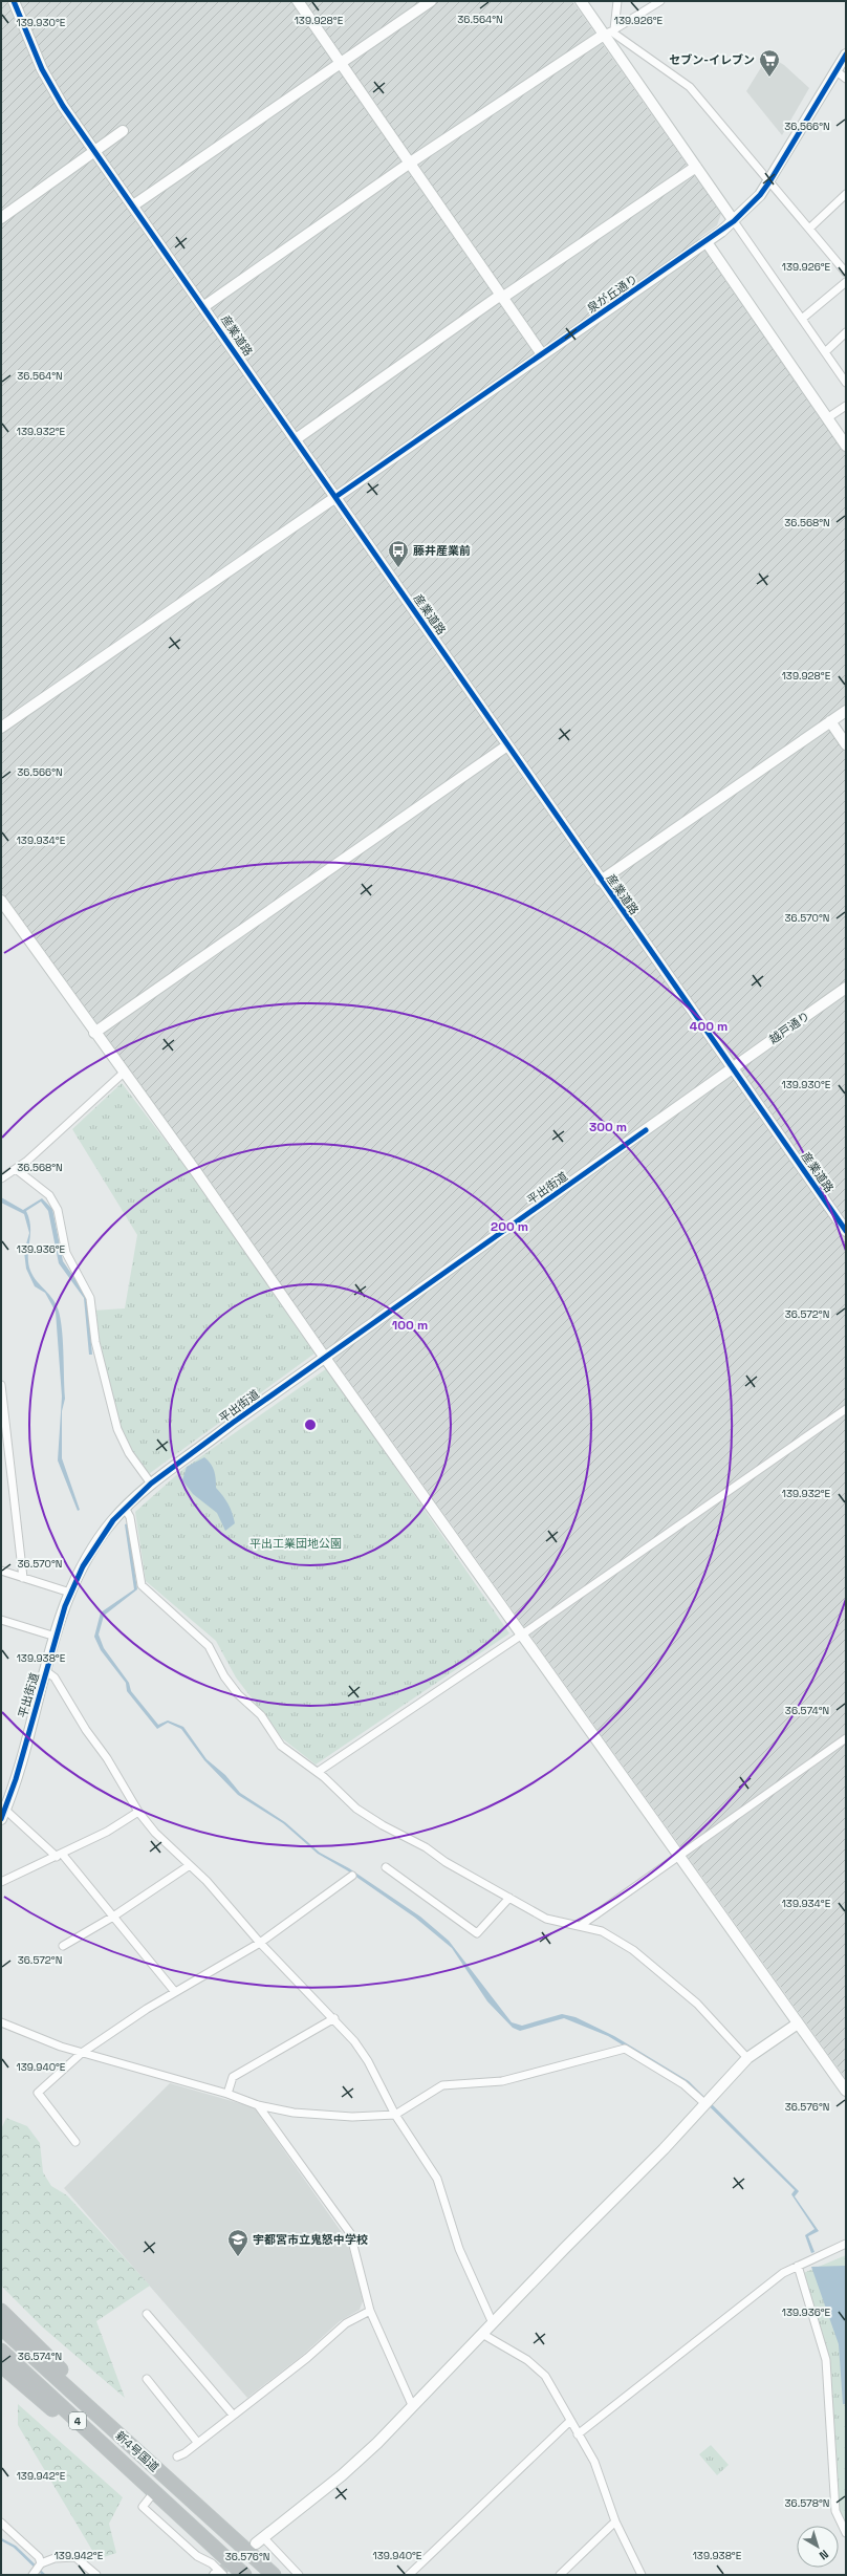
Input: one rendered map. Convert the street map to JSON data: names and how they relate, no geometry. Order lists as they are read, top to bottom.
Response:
{
  "streets": {
    "highway": ["4", "新4号国道"],
    "street": [
      "泉が丘通り",
      "産業道路",
      "越戸通り",
      "平出街道"
    ]
  },
  "crossings": [
    ["泉が丘通り", "産業道路"],
    ["産業道路", "越戸通り"],
    ["産業道路", "平出街道"],
    ["越戸通り", "平出街道"]
  ],
  "parks": ["平出工業団地公園"],
  "places": {
    "supermarket": ["セブン-イレブン"],
    "bus stop": ["藤井産業前"],
    "school or university": ["宇都宮市立鬼怒中学校"]
  },
  "north": "bottom right",
  "coordinates": [
    "36.564°N",
    "139.928°E",
    "139.926°E",
    "139.930°E",
    "36.566°N",
    "139.932°E",
    "36.568°N",
    "139.934°E",
    "36.570°N",
    "139.936°E",
    "36.572°N",
    "139.938°E",
    "36.574°N",
    "139.940°E",
    "36.576°N",
    "139.942°E",
    "36.578°N"
  ],
  "rings": [
    "400 m",
    "300 m",
    "200 m",
    "100 m"
  ]
}
